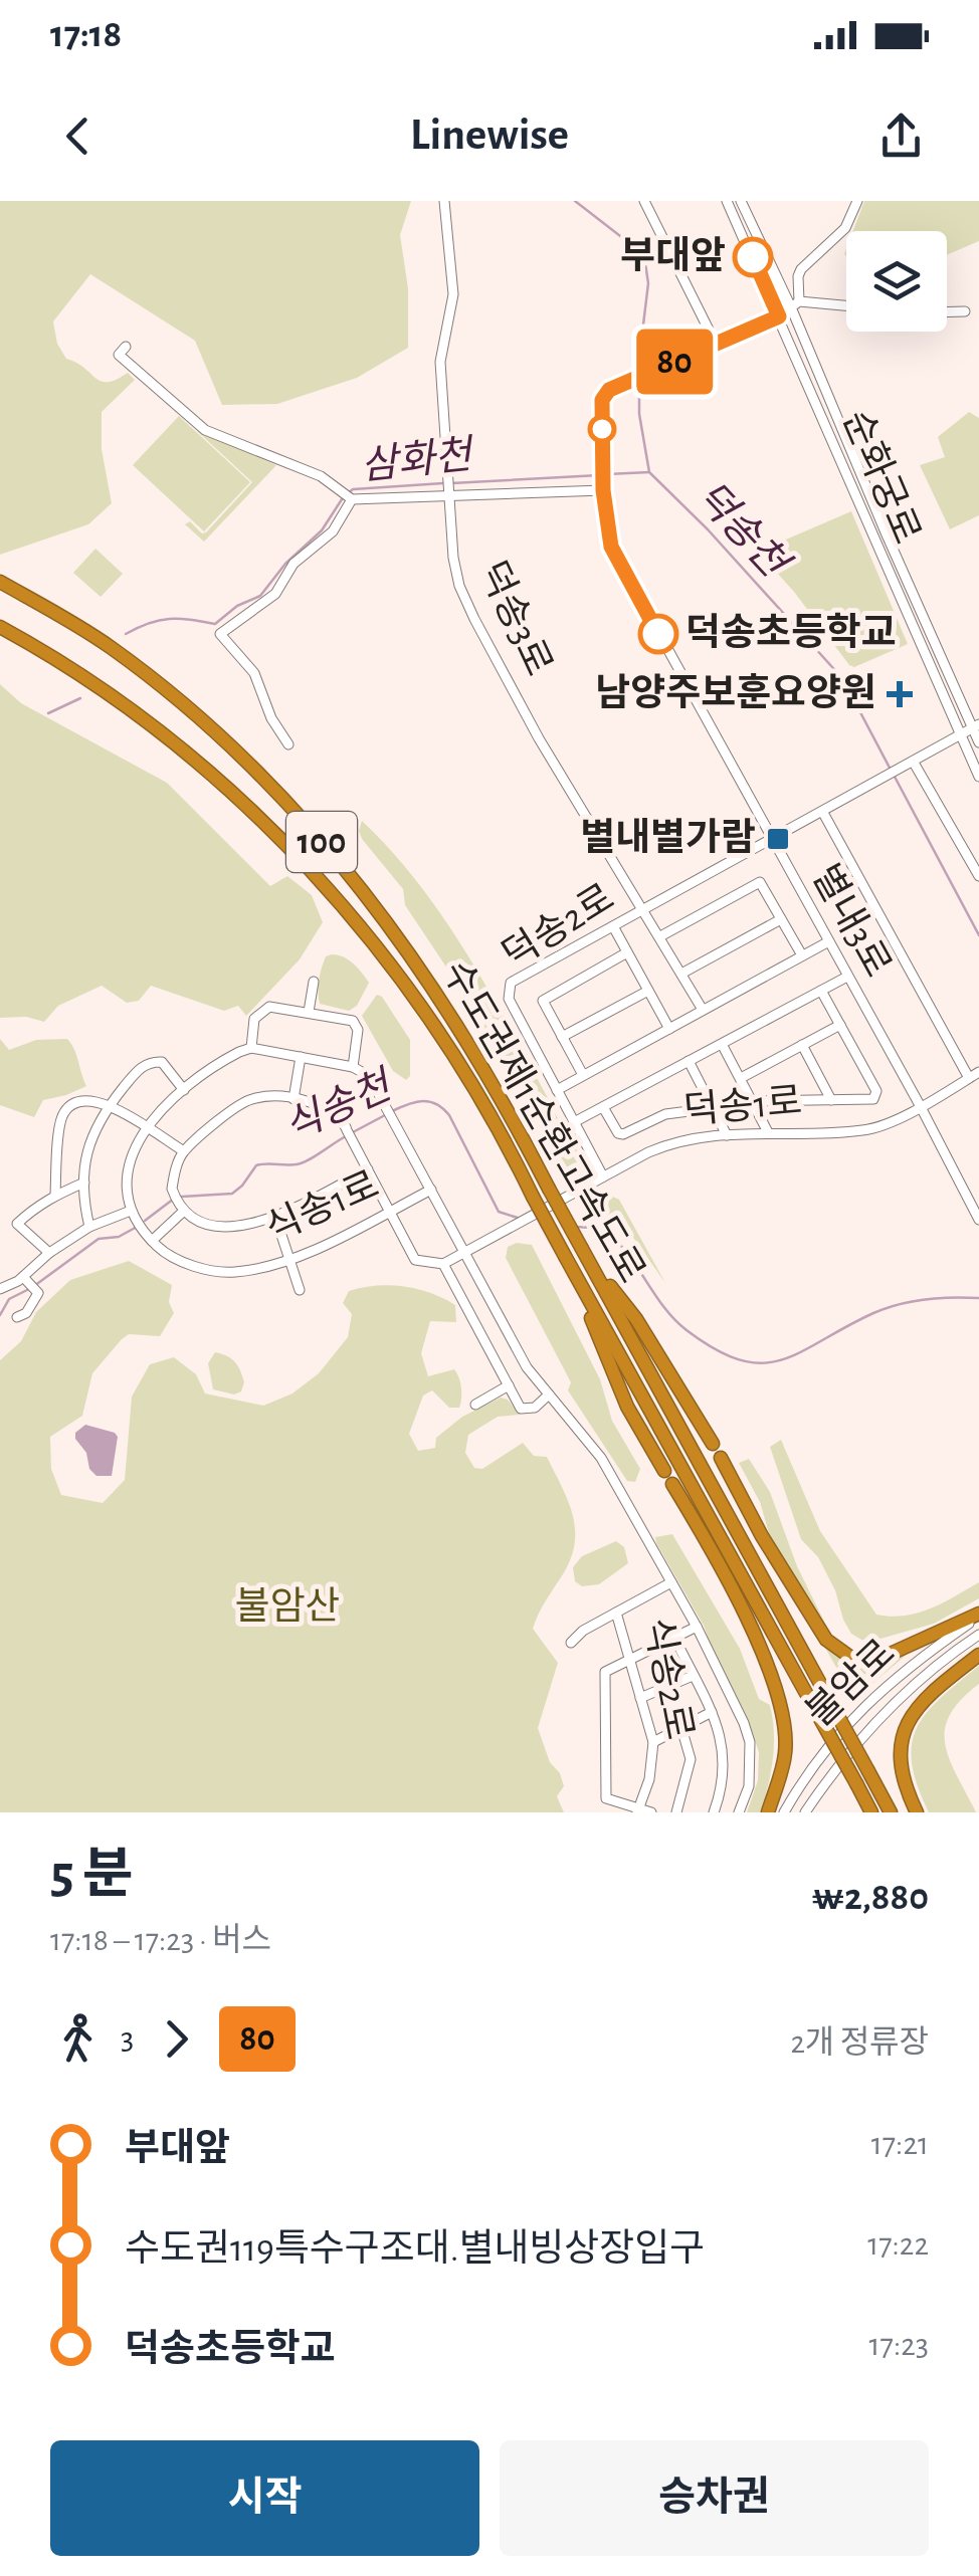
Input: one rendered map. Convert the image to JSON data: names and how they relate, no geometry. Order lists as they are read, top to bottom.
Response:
{
  "streets": {
    "highway": ["100", "수도권제1순환고속도로"],
    "street": [
      "순화궁로",
      "덕송3로",
      "별내3로",
      "덕송2로",
      "덕송1로",
      "식송1로",
      "식송2로",
      "불암로"
    ]
  },
  "crossings": [
    ["순화궁로", "별내3로"],
    ["덕송3로", "덕송2로"],
    ["별내3로", "덕송2로"],
    ["별내3로", "덕송1로"],
    ["덕송2로", "덕송1로"],
    ["덕송1로", "식송1로"],
    ["식송1로", "식송2로"]
  ],
  "water": ["삼화천", "덕송천", "식송천"],
  "parks": ["불암산"],
  "places": {
    "other": ["부대앞", "덕송초등학교"],
    "health": ["남양주보훈요양원"],
    "transit": ["별내별가람"]
  },
  "lines": ["bus line 80"],
  "page": {
    "status": "17:18",
    "header": "Linewise",
    "on_map": "80",
    "heading": ["5 분", "17:18 – 17:23 · 버스", "₩2,880"],
    "legs": ["3", "80", "2개 정류장"],
    "list": [
      {
        "name": "부대앞",
        "value": "17:21"
      },
      {
        "name": "수도권119특수구조대.별내빙상장입구",
        "value": "17:22"
      },
      {
        "name": "덕송초등학교",
        "value": "17:23"
      }
    ],
    "buttons": ["시작", "승차권"]
  }
}
